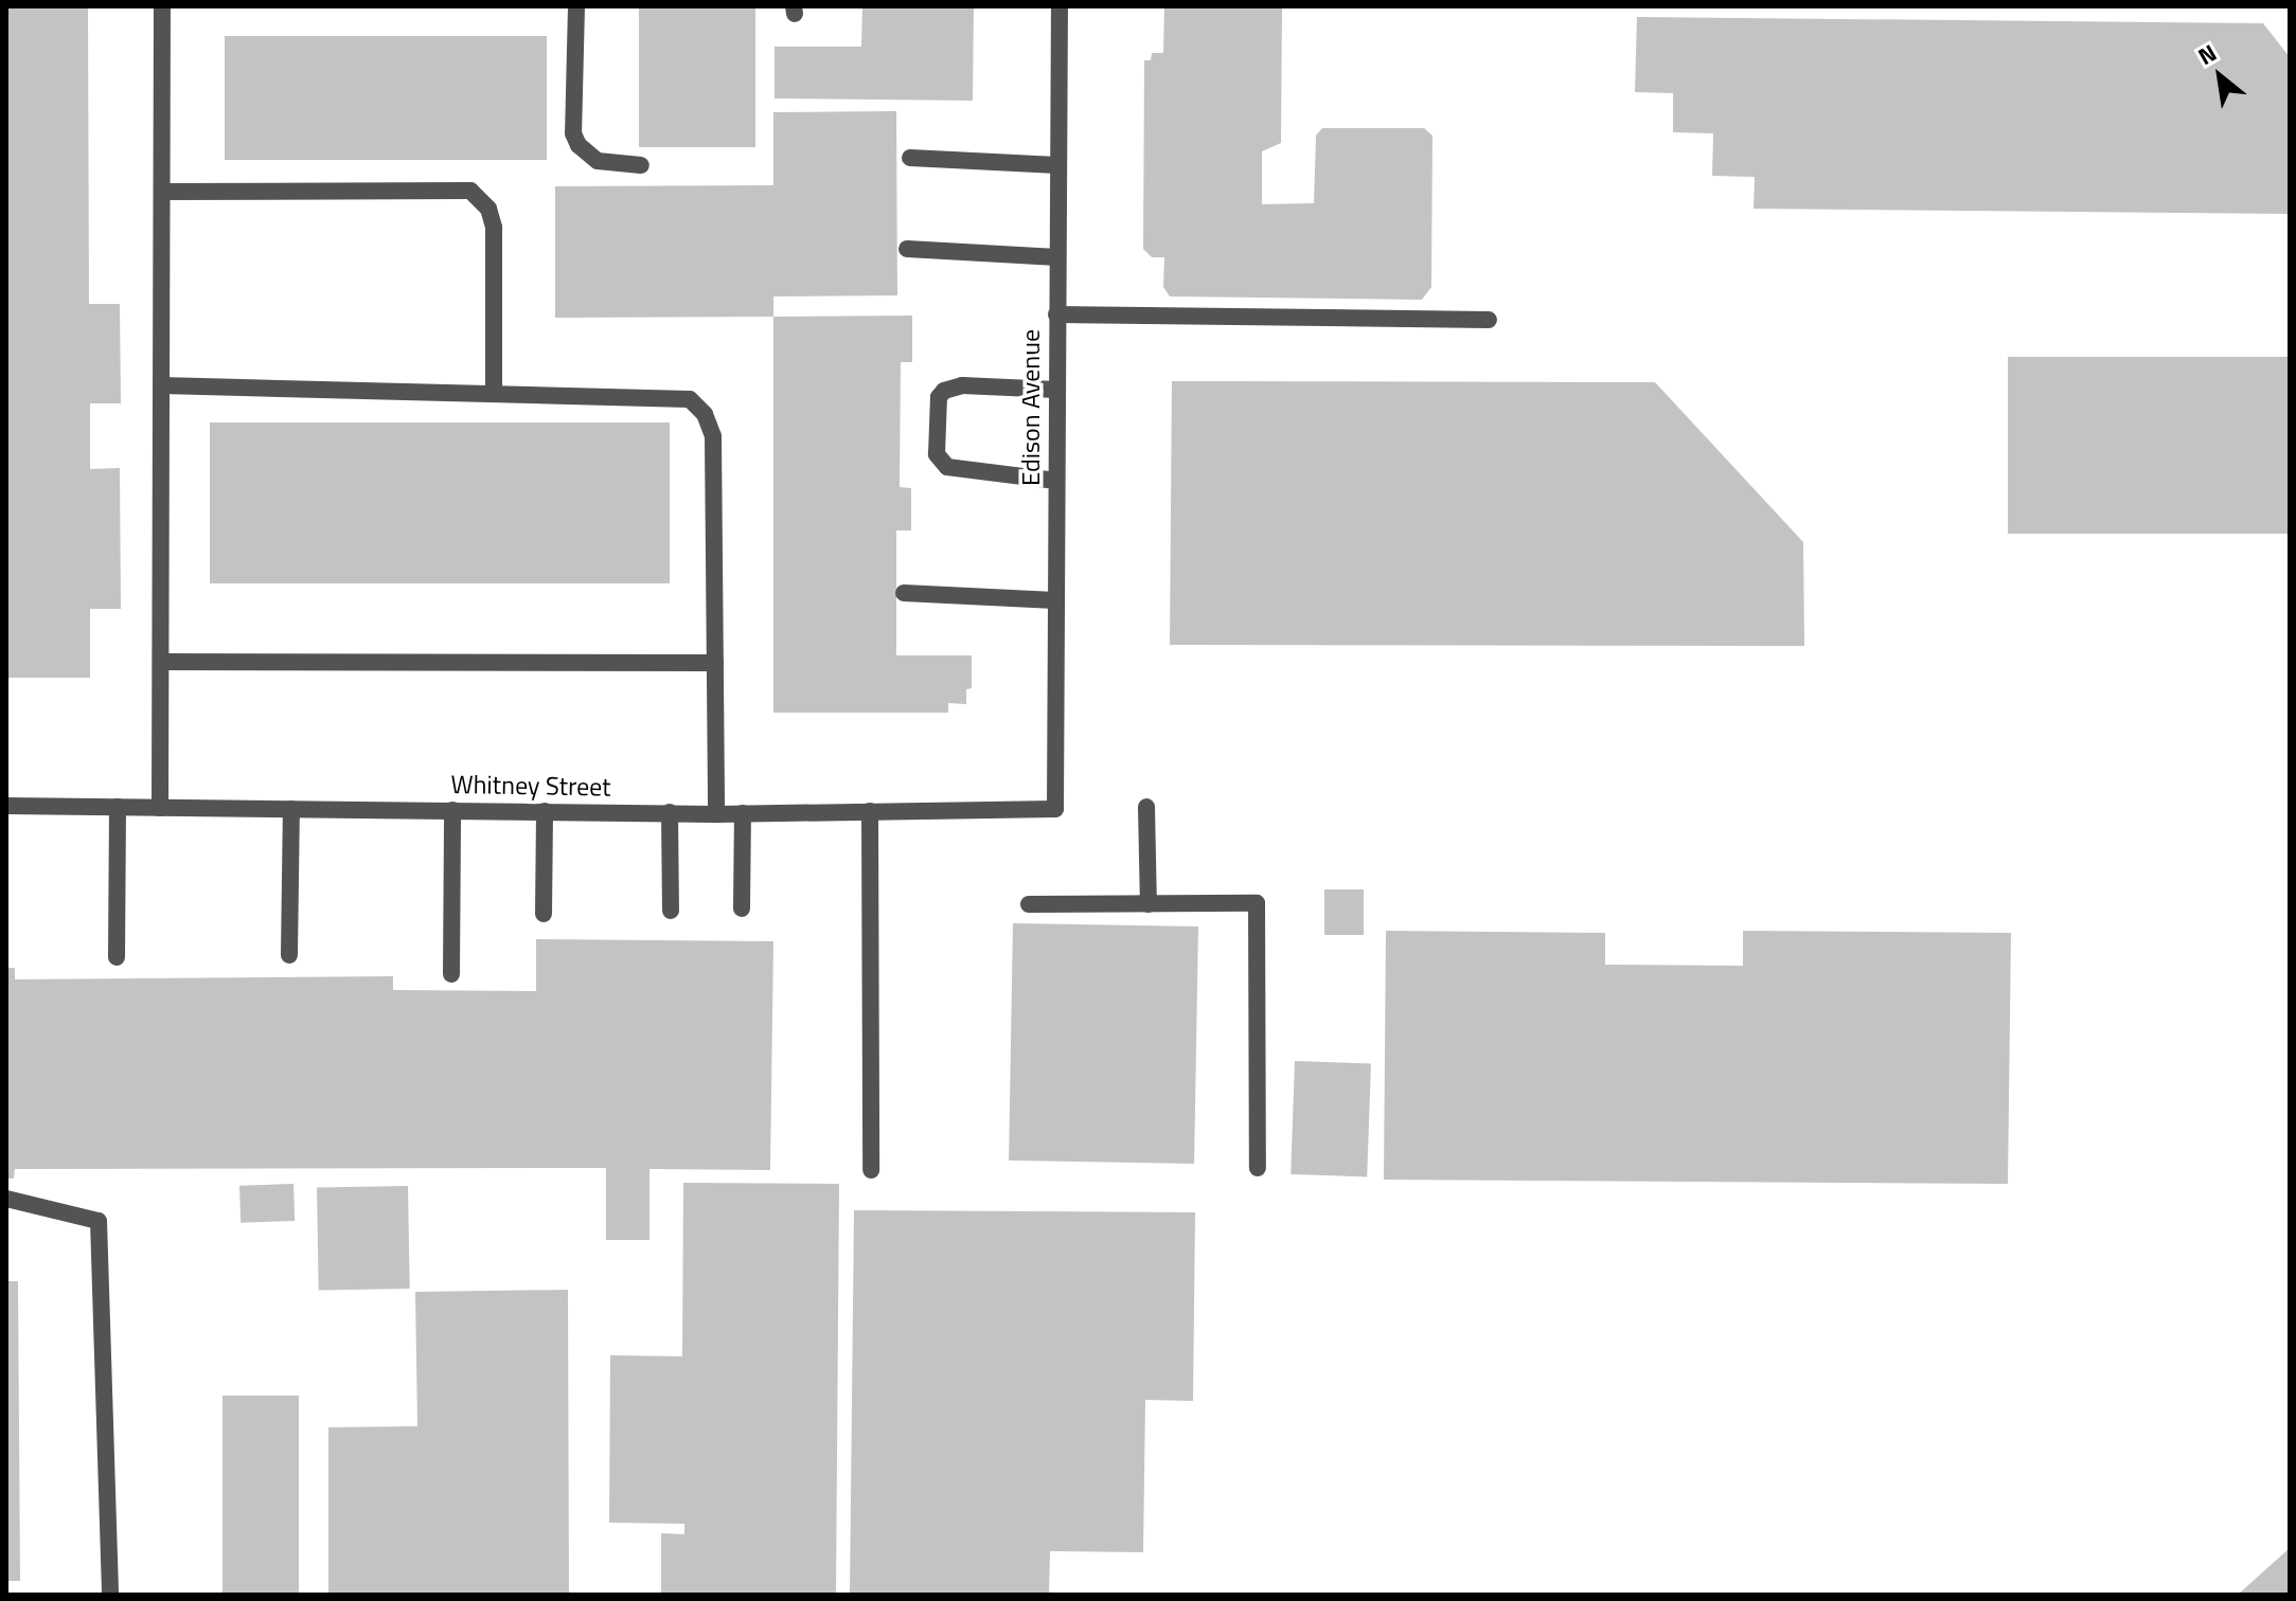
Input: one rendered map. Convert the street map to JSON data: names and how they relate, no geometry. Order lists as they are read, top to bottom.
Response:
{
  "streets": {
    "street": ["Edison Avenue", "Whitney Street"]
  },
  "crossings": [
    ["Edison Avenue", "Whitney Street"]
  ],
  "north": "top left"
}
